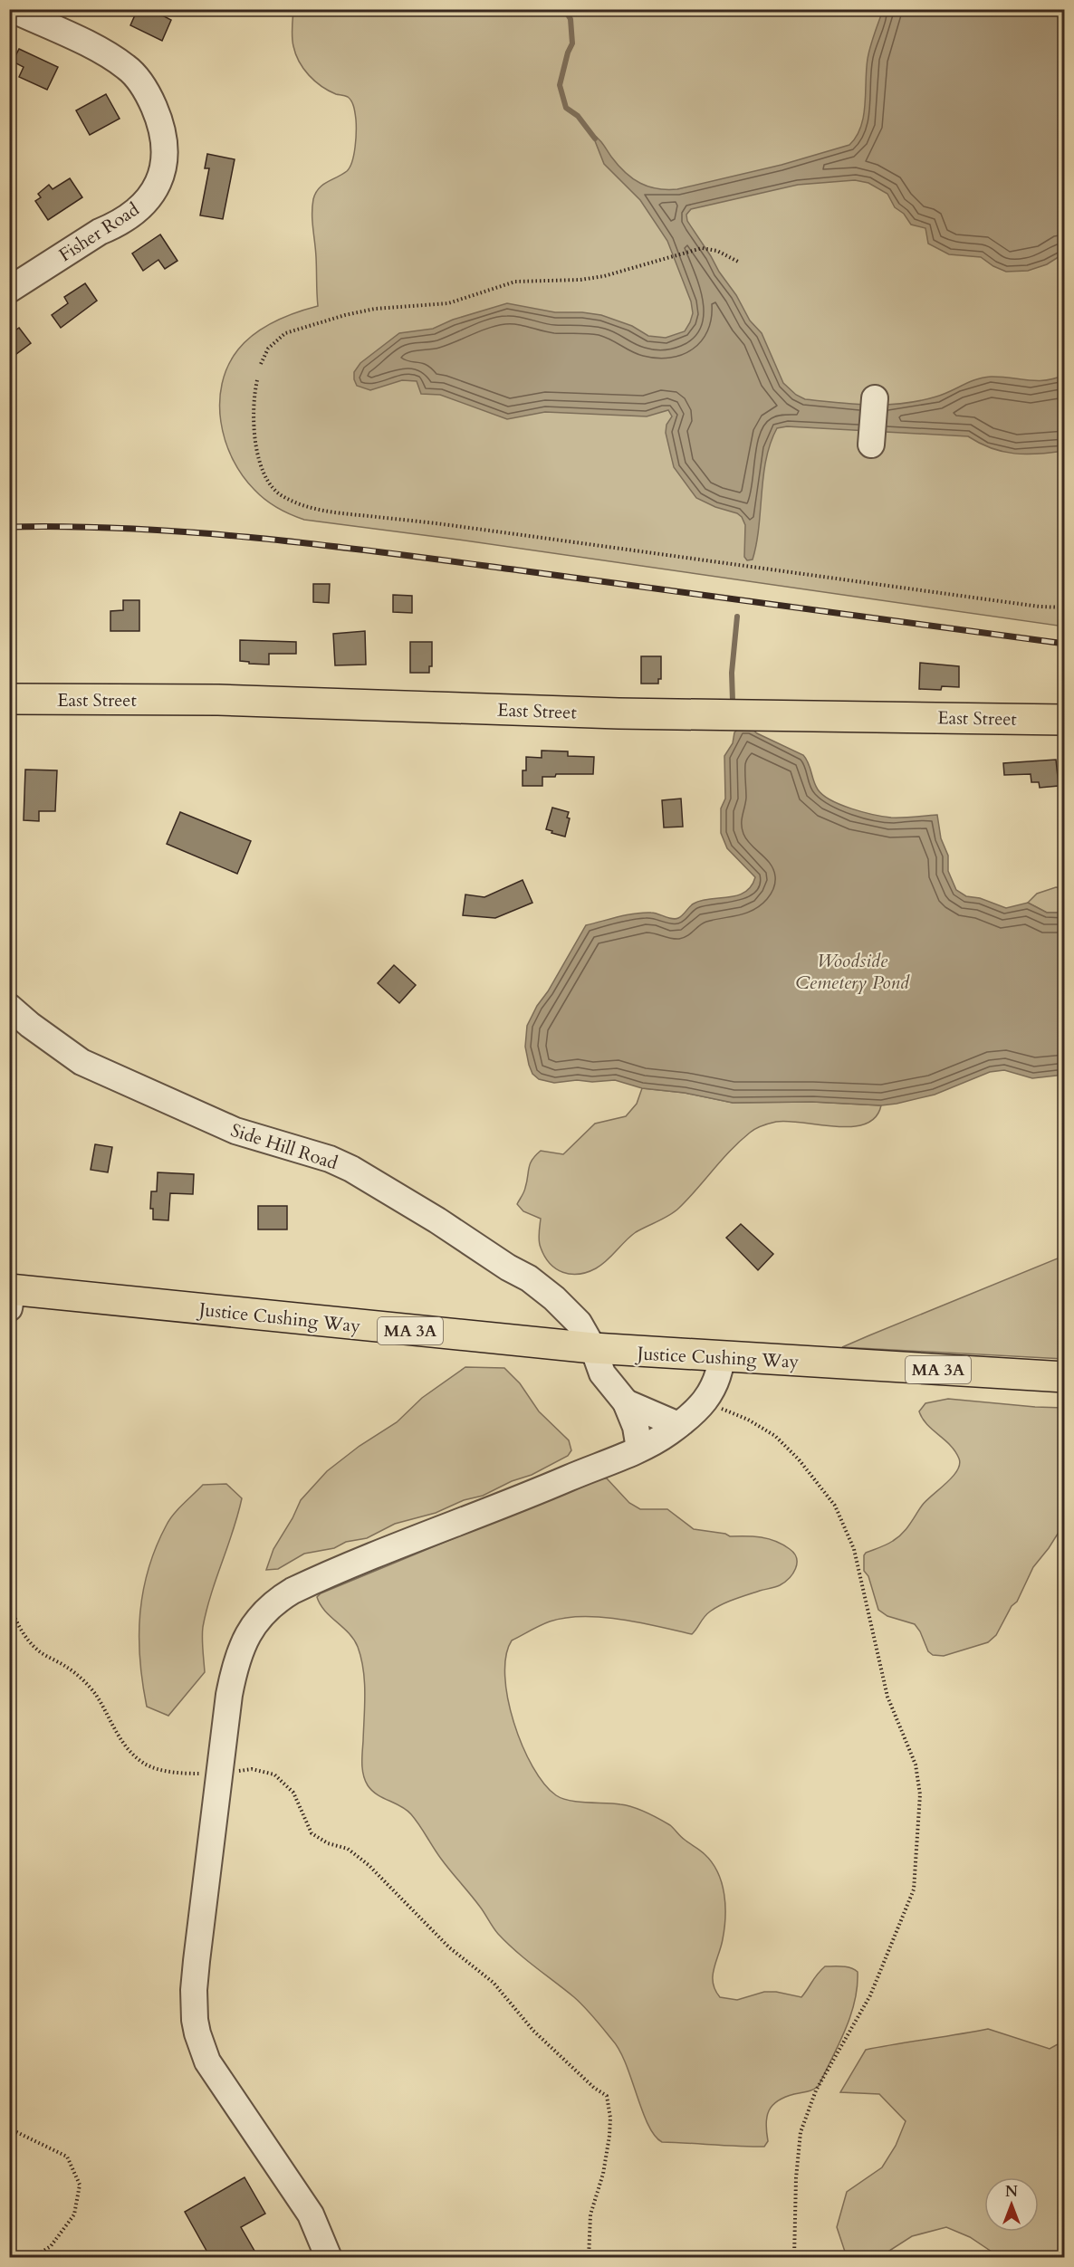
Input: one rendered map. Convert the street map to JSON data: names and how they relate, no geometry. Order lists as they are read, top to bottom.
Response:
{
  "streets": {
    "main road": ["East Street", "Justice Cushing Way", "MA 3A"],
    "street": ["Fisher Road", "Side Hill Road"]
  },
  "crossings": [
    ["Side Hill Road", "Justice Cushing Way"]
  ],
  "water": ["Woodside Cemetery Pond"],
  "north": "top"
}
